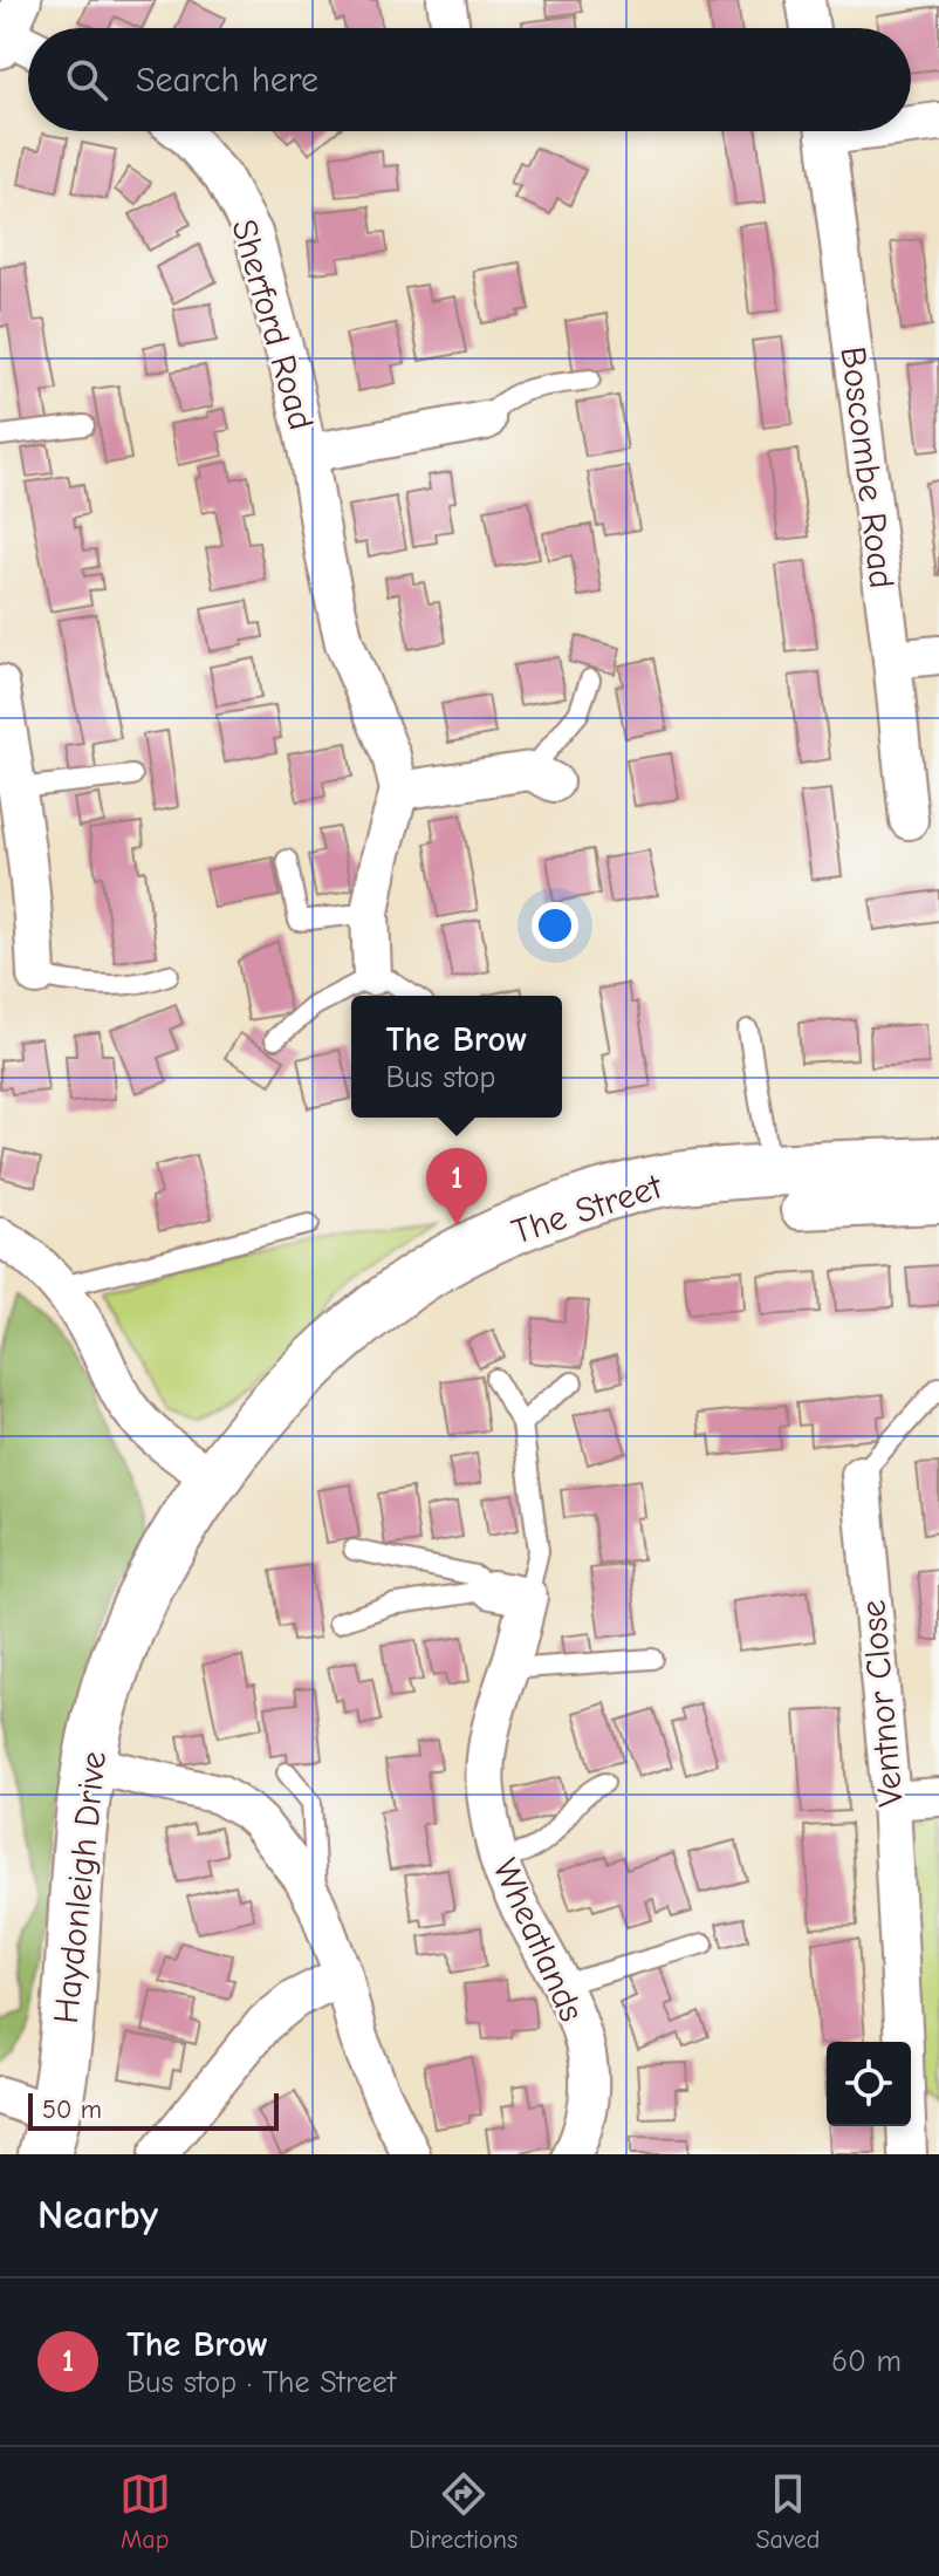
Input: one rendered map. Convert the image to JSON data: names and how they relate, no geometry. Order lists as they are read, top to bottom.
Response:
{
  "streets": {
    "street": [
      "Sherford Road",
      "Boscombe Road",
      "The Street",
      "Ventnor Close",
      "Haydonleigh Drive",
      "Wheatlands"
    ]
  },
  "crossings": [
    ["The Street", "Haydonleigh Drive"]
  ],
  "scale_bar": "50 m",
  "page": {
    "search": "Search here",
    "popup": ["The Brow", "Bus stop"],
    "pins": "1",
    "scale": "50 m",
    "heading": "Nearby",
    "list": [
      {
        "mark": "1",
        "name": "The Brow",
        "note": "Bus stop · The Street",
        "value": "60 m"
      }
    ],
    "nav": ["Map", "Directions", "Saved"]
  }
}
